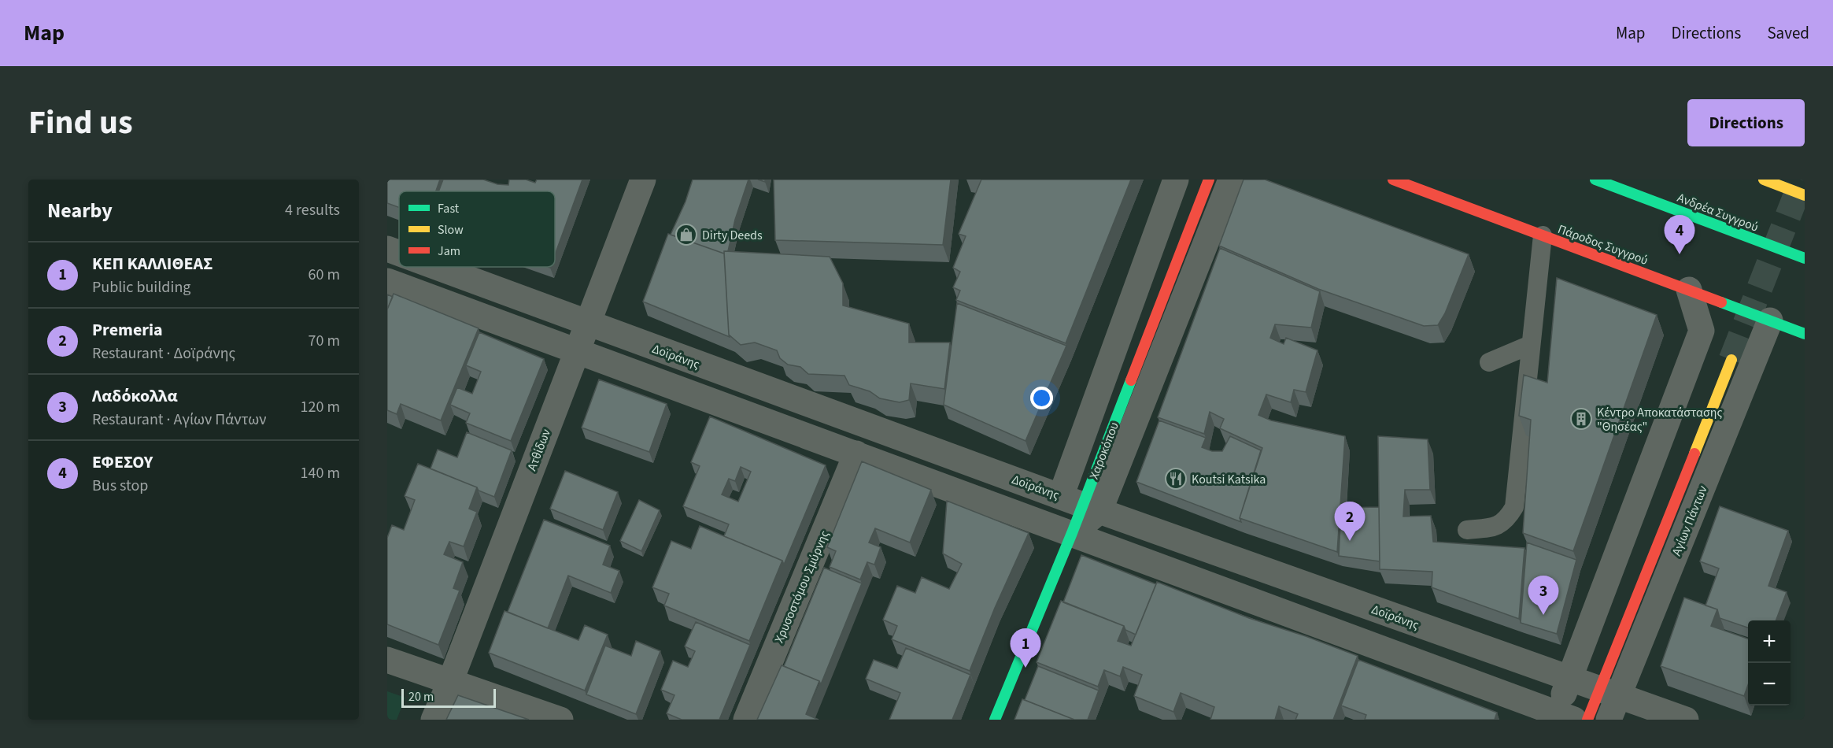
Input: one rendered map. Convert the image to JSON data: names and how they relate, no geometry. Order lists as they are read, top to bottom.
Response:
{
  "streets": {
    "main road": [
      "Ανδρέα Συγγρού",
      "Πάροδος Συγγρού",
      "Χαροκόπου",
      "Αγίων Πάντων"
    ],
    "street": ["Δοϊράνης", "Ατθίδων", "Χρυσοστόμου Σμύρνης"]
  },
  "crossings": [
    ["Πάροδος Συγγρού", "Αγίων Πάντων"],
    ["Δοϊράνης", "Ατθίδων"],
    ["Δοϊράνης", "Χαροκόπου"],
    ["Δοϊράνης", "Αγίων Πάντων"]
  ],
  "places": {
    "shop": ["Dirty Deeds"],
    "building": ["Κέντρο Αποκατάστασης \"Θησέας\""],
    "restaurant": ["Koutsi Katsika"]
  },
  "legend": ["Fast", "Slow", "Jam"],
  "scale_bar": "20 m",
  "page": {
    "header": "Map",
    "nav": ["Map", "Directions", "Saved"],
    "title": "Find us",
    "buttons": "Directions",
    "heading": ["Nearby", "4 results"],
    "pins": [
      "4",
      "2",
      "3",
      "1"
    ],
    "list": [
      {
        "mark": "1",
        "name": "ΚΕΠ ΚΑΛΛΙΘΕΑΣ",
        "note": "Public building",
        "value": "60 m"
      },
      {
        "mark": "2",
        "name": "Premeria",
        "note": "Restaurant · Δοϊράνης",
        "value": "70 m"
      },
      {
        "mark": "3",
        "name": "Λαδόκολλα",
        "note": "Restaurant · Αγίων Πάντων",
        "value": "120 m"
      },
      {
        "mark": "4",
        "name": "ΕΦΕΣΟΥ",
        "note": "Bus stop",
        "value": "140 m"
      }
    ],
    "map_buttons": ["+", "−"],
    "scale": "20 m"
  }
}
